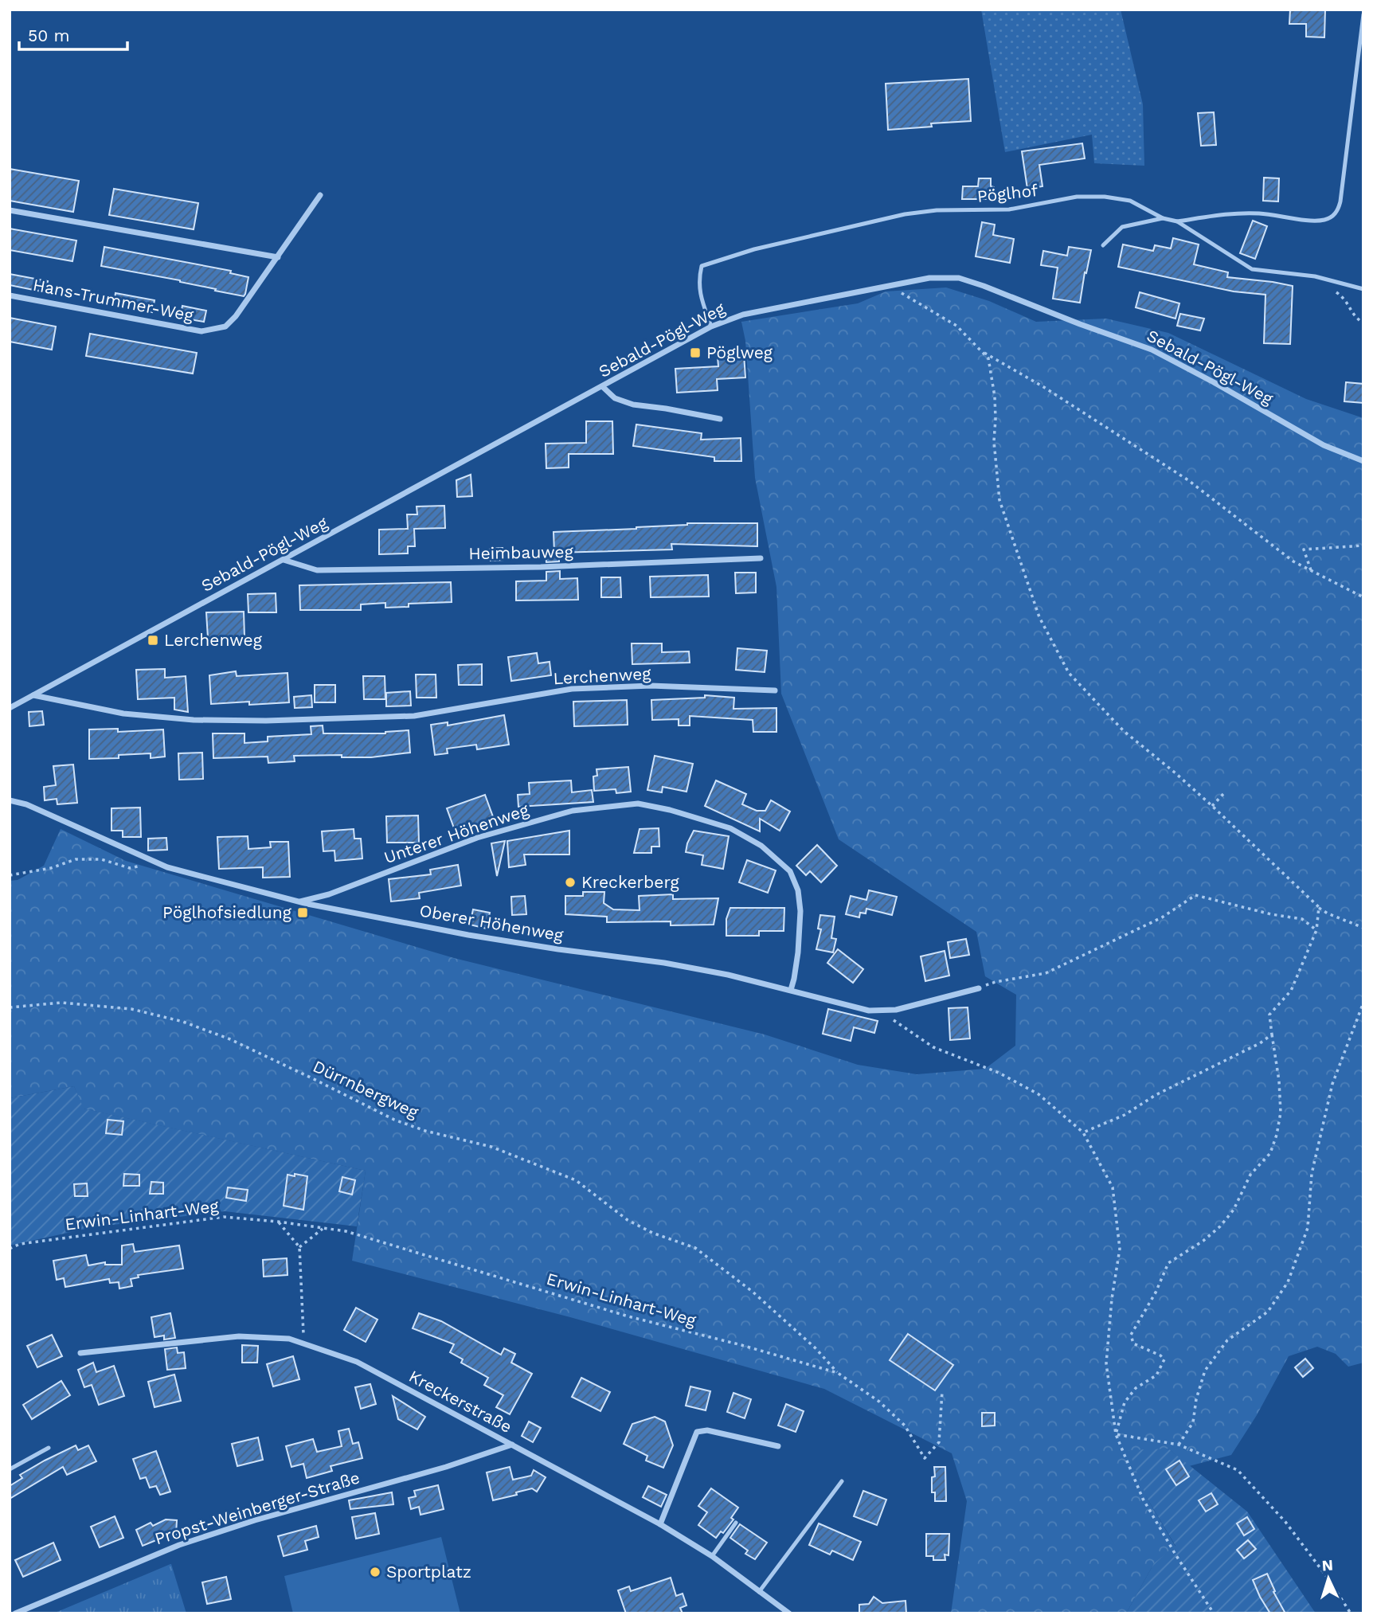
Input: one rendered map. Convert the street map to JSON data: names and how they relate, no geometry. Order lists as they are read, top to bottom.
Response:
{
  "streets": {
    "street": [
      "Hans-Trummer-Weg",
      "Sebald-Pögl-Weg",
      "Heimbauweg",
      "Lerchenweg",
      "Unterer Höhenweg",
      "Oberer Höhenweg",
      "Kreckerstraße",
      "Propst-Weinberger-Straße"
    ],
    "lane": ["Pöglhof"],
    "path": ["Dürrnbergweg", "Erwin-Linhart-Weg"]
  },
  "crossings": [
    ["Pöglhof", "Sebald-Pögl-Weg"],
    ["Sebald-Pögl-Weg", "Heimbauweg"],
    ["Sebald-Pögl-Weg", "Lerchenweg"],
    ["Unterer Höhenweg", "Oberer Höhenweg"],
    ["Dürrnbergweg", "Erwin-Linhart-Weg"],
    ["Kreckerstraße", "Propst-Weinberger-Straße"]
  ],
  "places": {
    "transit": ["Pöglweg", "Lerchenweg", "Pöglhofsiedlung"],
    "other": ["Kreckerberg", "Sportplatz"]
  },
  "scale_bar": "50 m",
  "north": "top"
}
